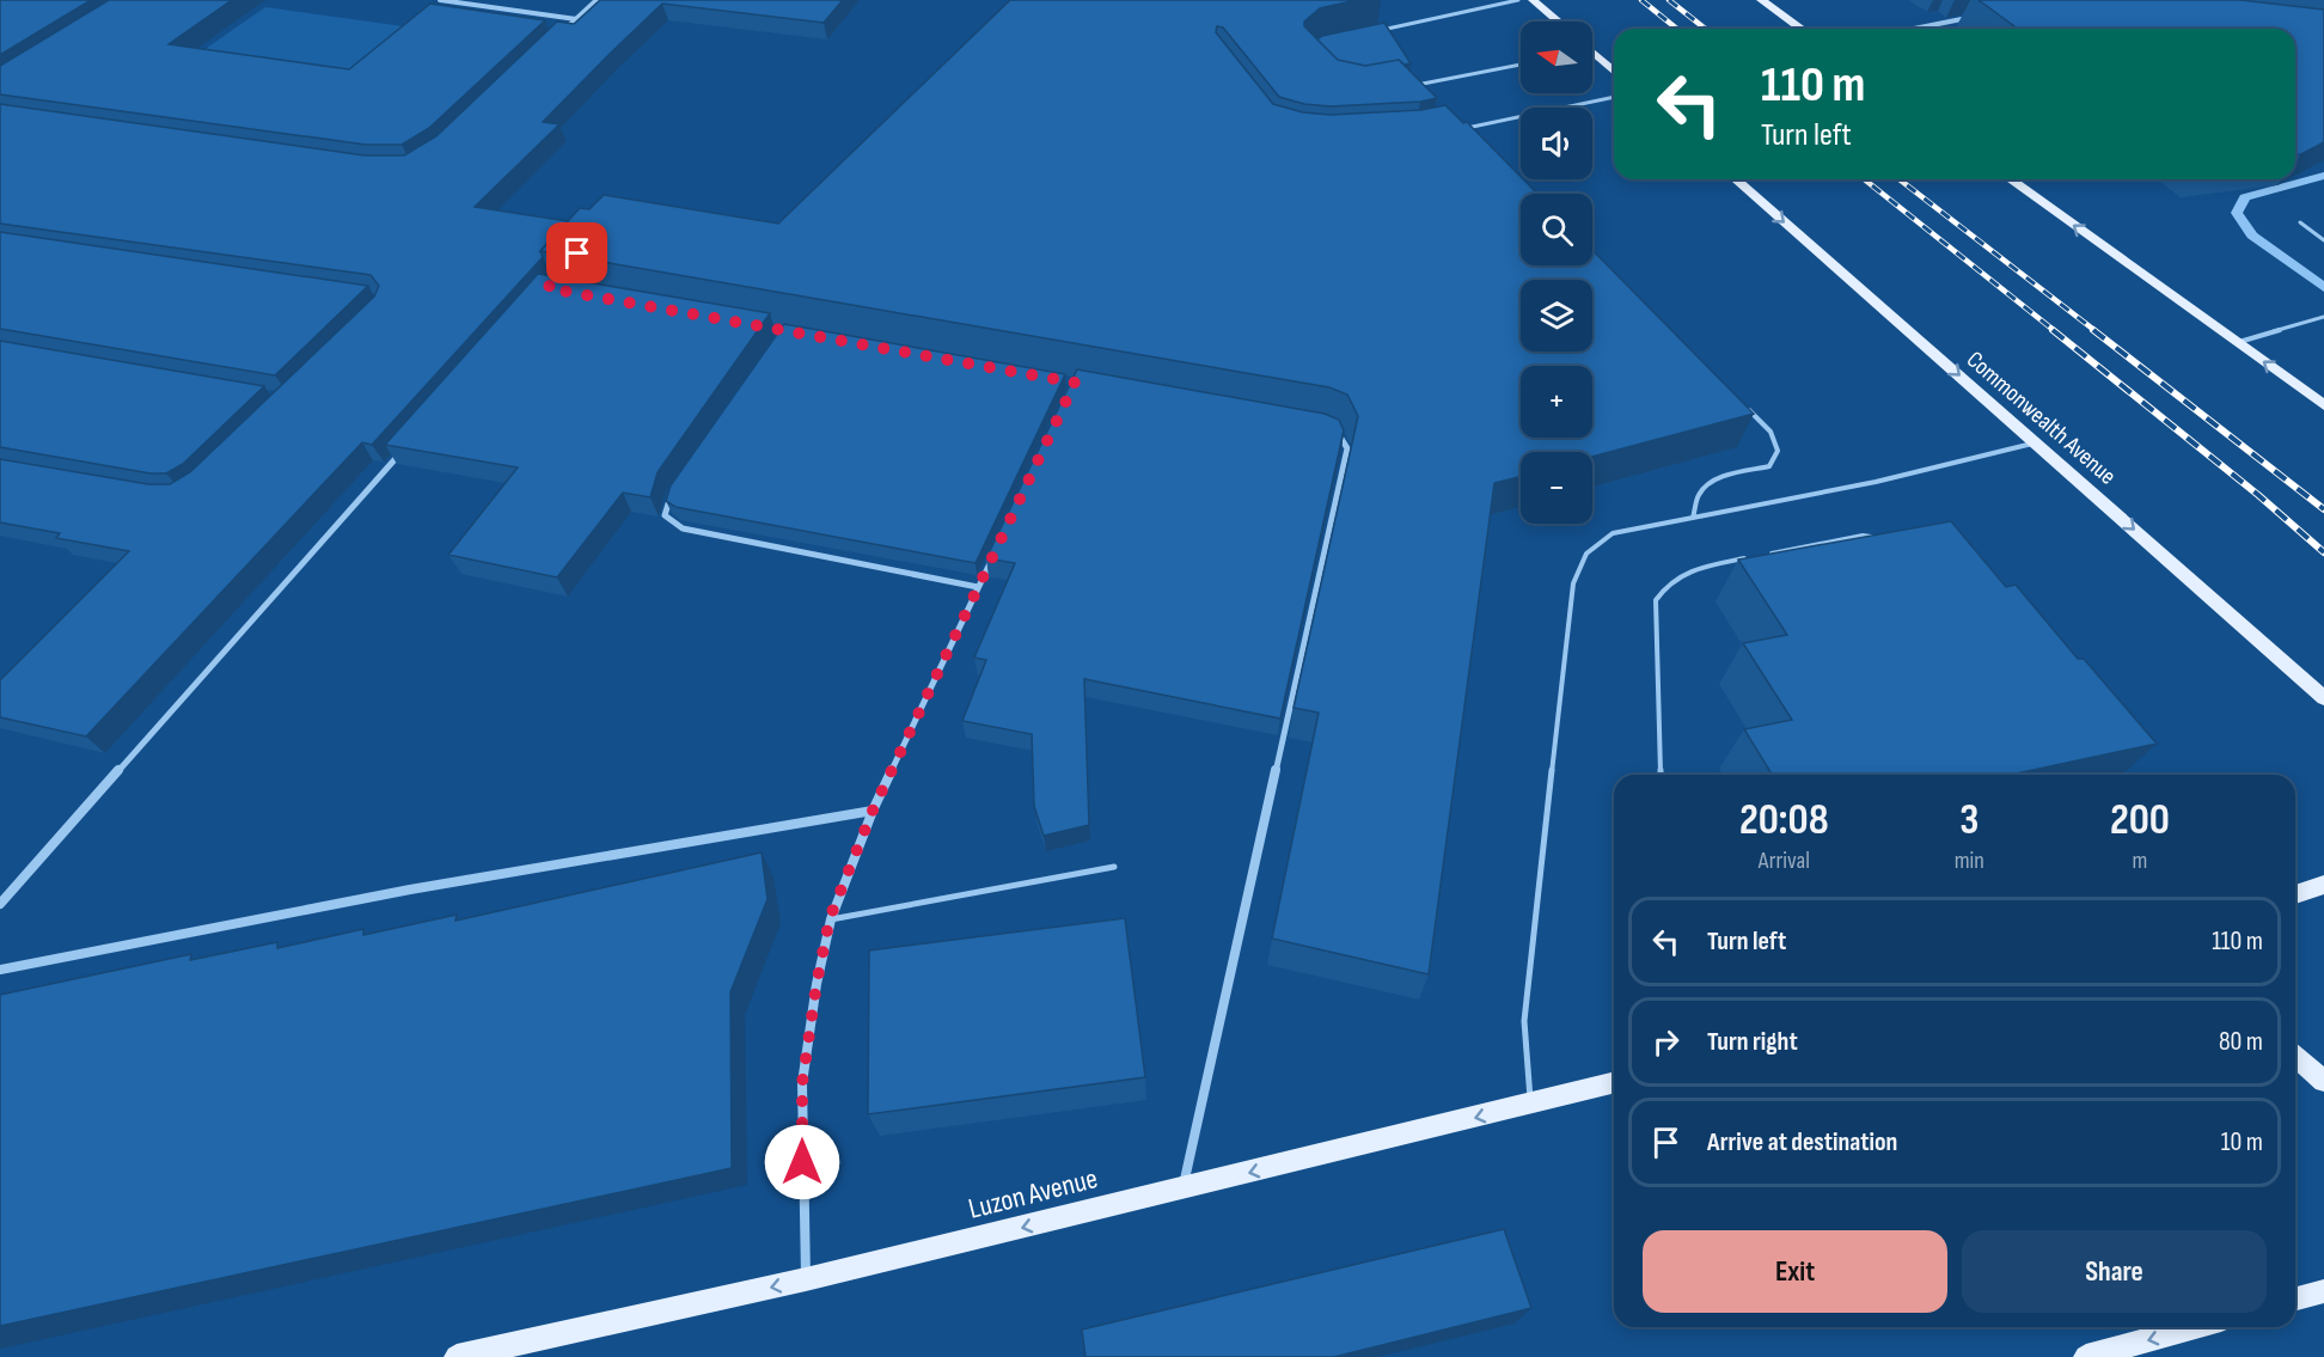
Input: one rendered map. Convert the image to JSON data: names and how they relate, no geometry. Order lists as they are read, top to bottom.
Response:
{
  "streets": {
    "main road": ["Commonwealth Avenue", "Luzon Avenue"]
  },
  "one_way": ["Commonwealth Avenue", "Luzon Avenue"],
  "north": "left",
  "page": {
    "map_buttons": ["+", "−"],
    "turn": ["110 m", "Turn left"],
    "eta": [
      "20:08",
      "Arrival",
      "3",
      "min",
      "200",
      "m"
    ],
    "list": [
      {
        "name": "Turn left",
        "value": "110 m"
      },
      {
        "name": "Turn right",
        "value": "80 m"
      },
      {
        "name": "Arrive at destination",
        "value": "10 m"
      }
    ],
    "buttons": ["Exit", "Share"]
  }
}
